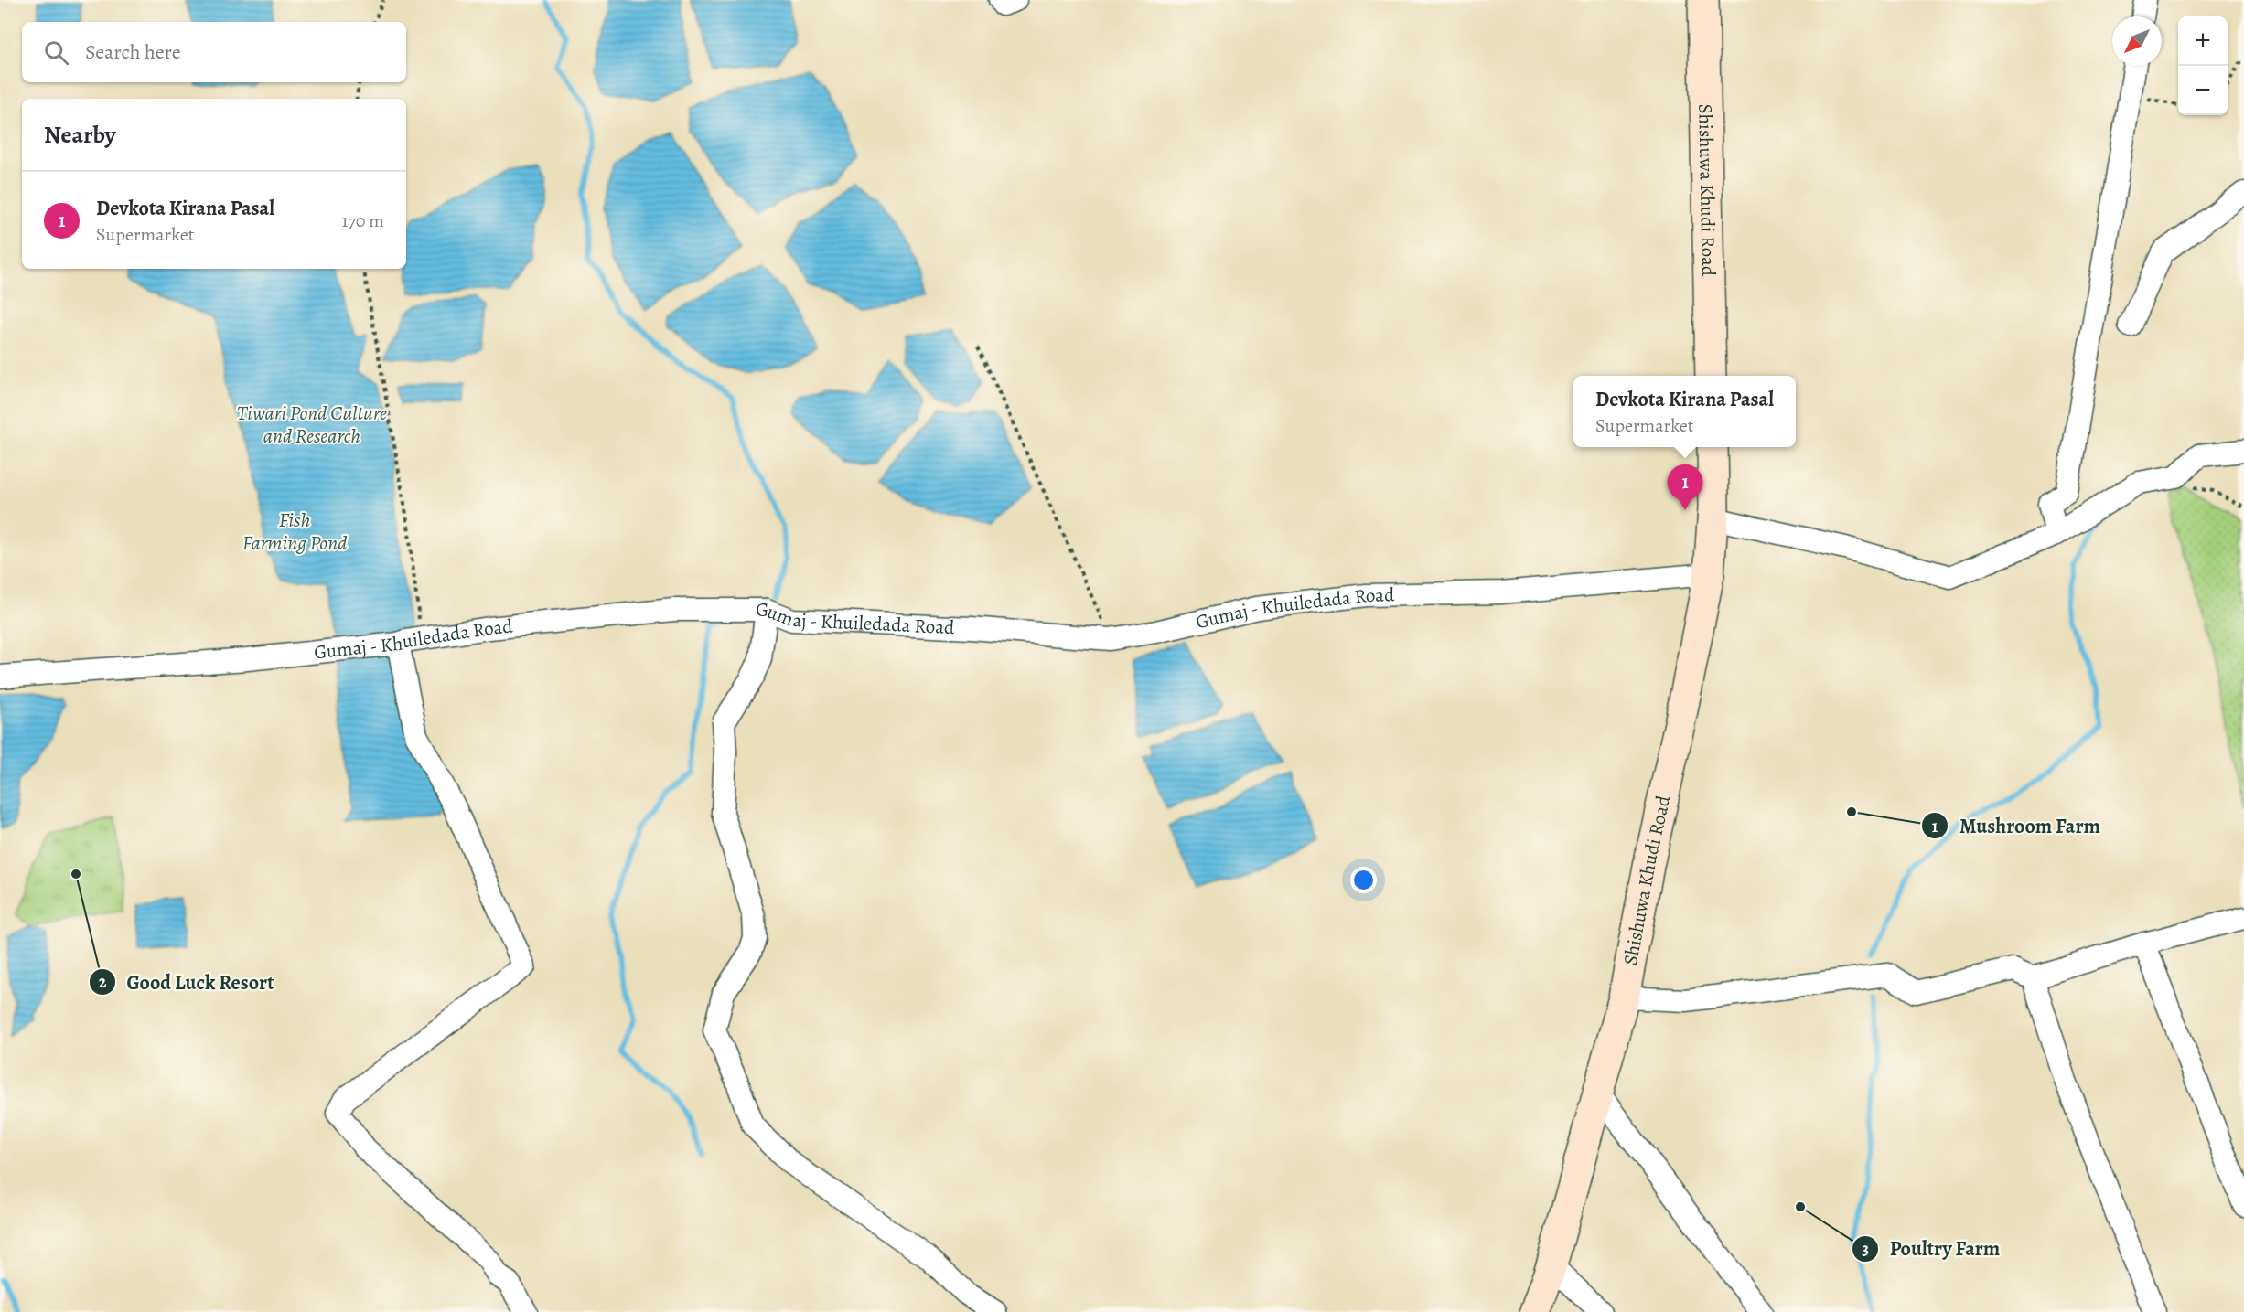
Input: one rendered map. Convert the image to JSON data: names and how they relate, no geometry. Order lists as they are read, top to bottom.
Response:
{
  "streets": {
    "main road": ["Shishuwa Khudi Road"],
    "street": ["Gumaj - Khuiledada Road"]
  },
  "crossings": [
    ["Shishuwa Khudi Road", "Gumaj - Khuiledada Road"]
  ],
  "water": ["Tiwari Pond Culture and Research", "Fish Farming Pond"],
  "places": ["Mushroom Farm", "Good Luck Resort", "Poultry Farm"],
  "north": "bottom left",
  "page": {
    "map_buttons": ["+", "−"],
    "search": "Search here",
    "heading": "Nearby",
    "list": [
      {
        "mark": "1",
        "name": "Devkota Kirana Pasal",
        "note": "Supermarket",
        "value": "170 m"
      }
    ],
    "popup": ["Devkota Kirana Pasal", "Supermarket"],
    "pins": "1"
  }
}
